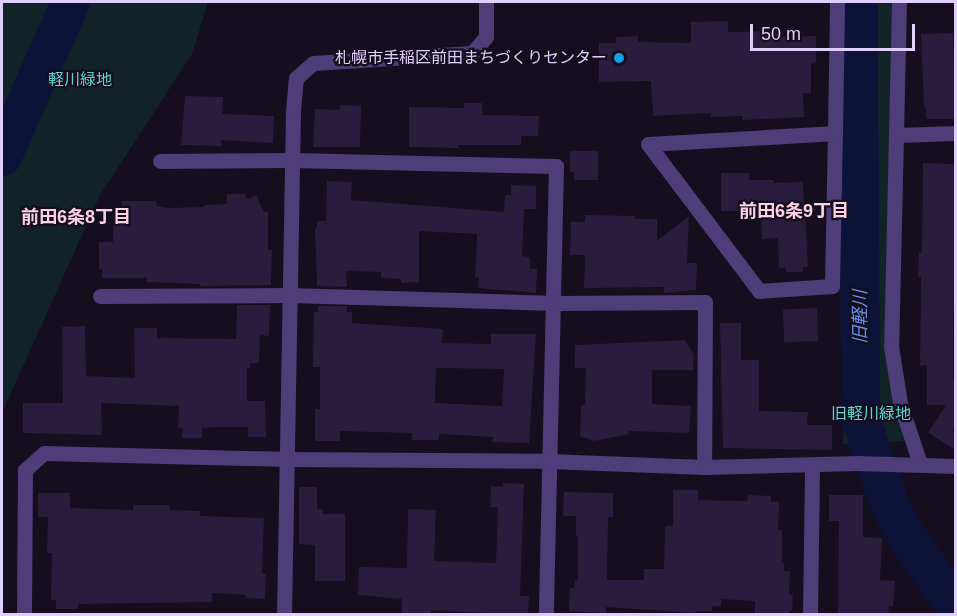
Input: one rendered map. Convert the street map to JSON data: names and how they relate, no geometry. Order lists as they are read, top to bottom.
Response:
{
  "districts": ["前田6条9丁目", "前田6条8丁目"],
  "water": ["旧軽川"],
  "parks": ["軽川緑地", "旧軽川緑地"],
  "places": ["札幌市手稲区前田まちづくりセンター"],
  "scale_bar": "50 m"
}
